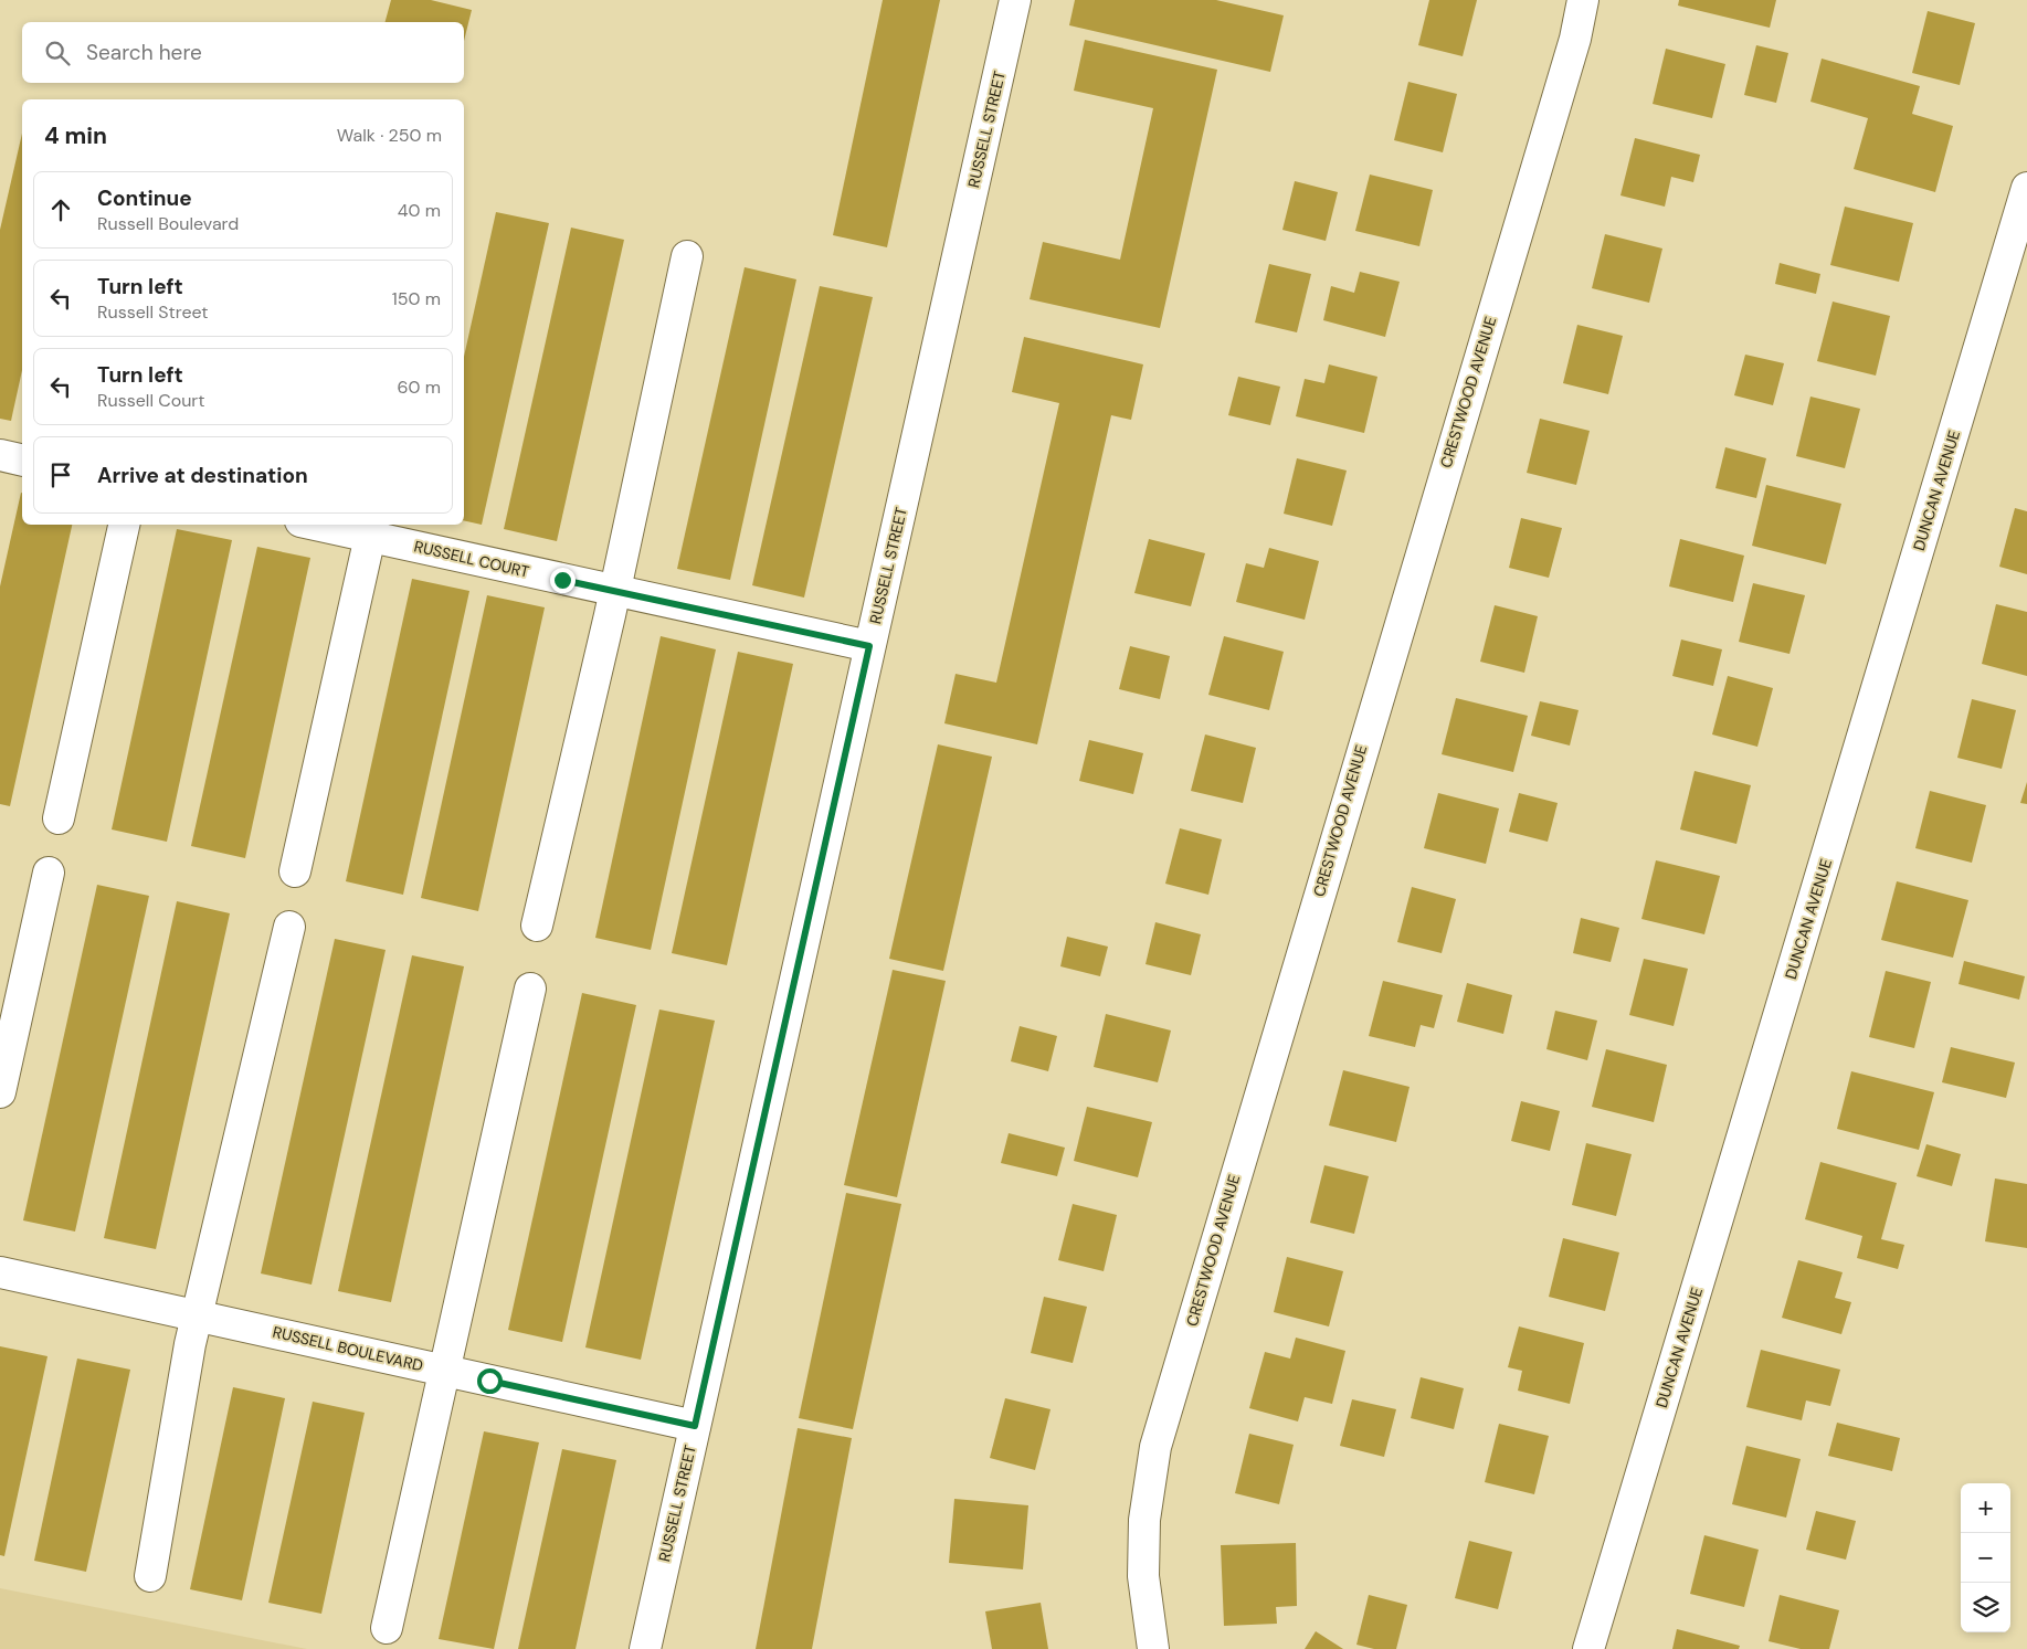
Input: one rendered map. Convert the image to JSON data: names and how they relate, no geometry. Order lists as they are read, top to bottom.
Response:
{
  "streets": {
    "street": [
      "RUSSELL STREET",
      "CRESTWOOD AVENUE",
      "DUNCAN AVENUE",
      "RUSSELL COURT",
      "RUSSELL BOULEVARD"
    ]
  },
  "crossings": [
    ["RUSSELL STREET", "RUSSELL COURT"],
    ["RUSSELL STREET", "RUSSELL BOULEVARD"]
  ],
  "page": {
    "search": "Search here",
    "heading": ["4 min", "Walk · 250 m"],
    "list": [
      ["Continue", "Russell Boulevard", "40 m"],
      ["Turn left", "Russell Street", "150 m"],
      ["Turn left", "Russell Court", "60 m"],
      "Arrive at destination"
    ],
    "map_buttons": ["+", "−"]
  }
}
